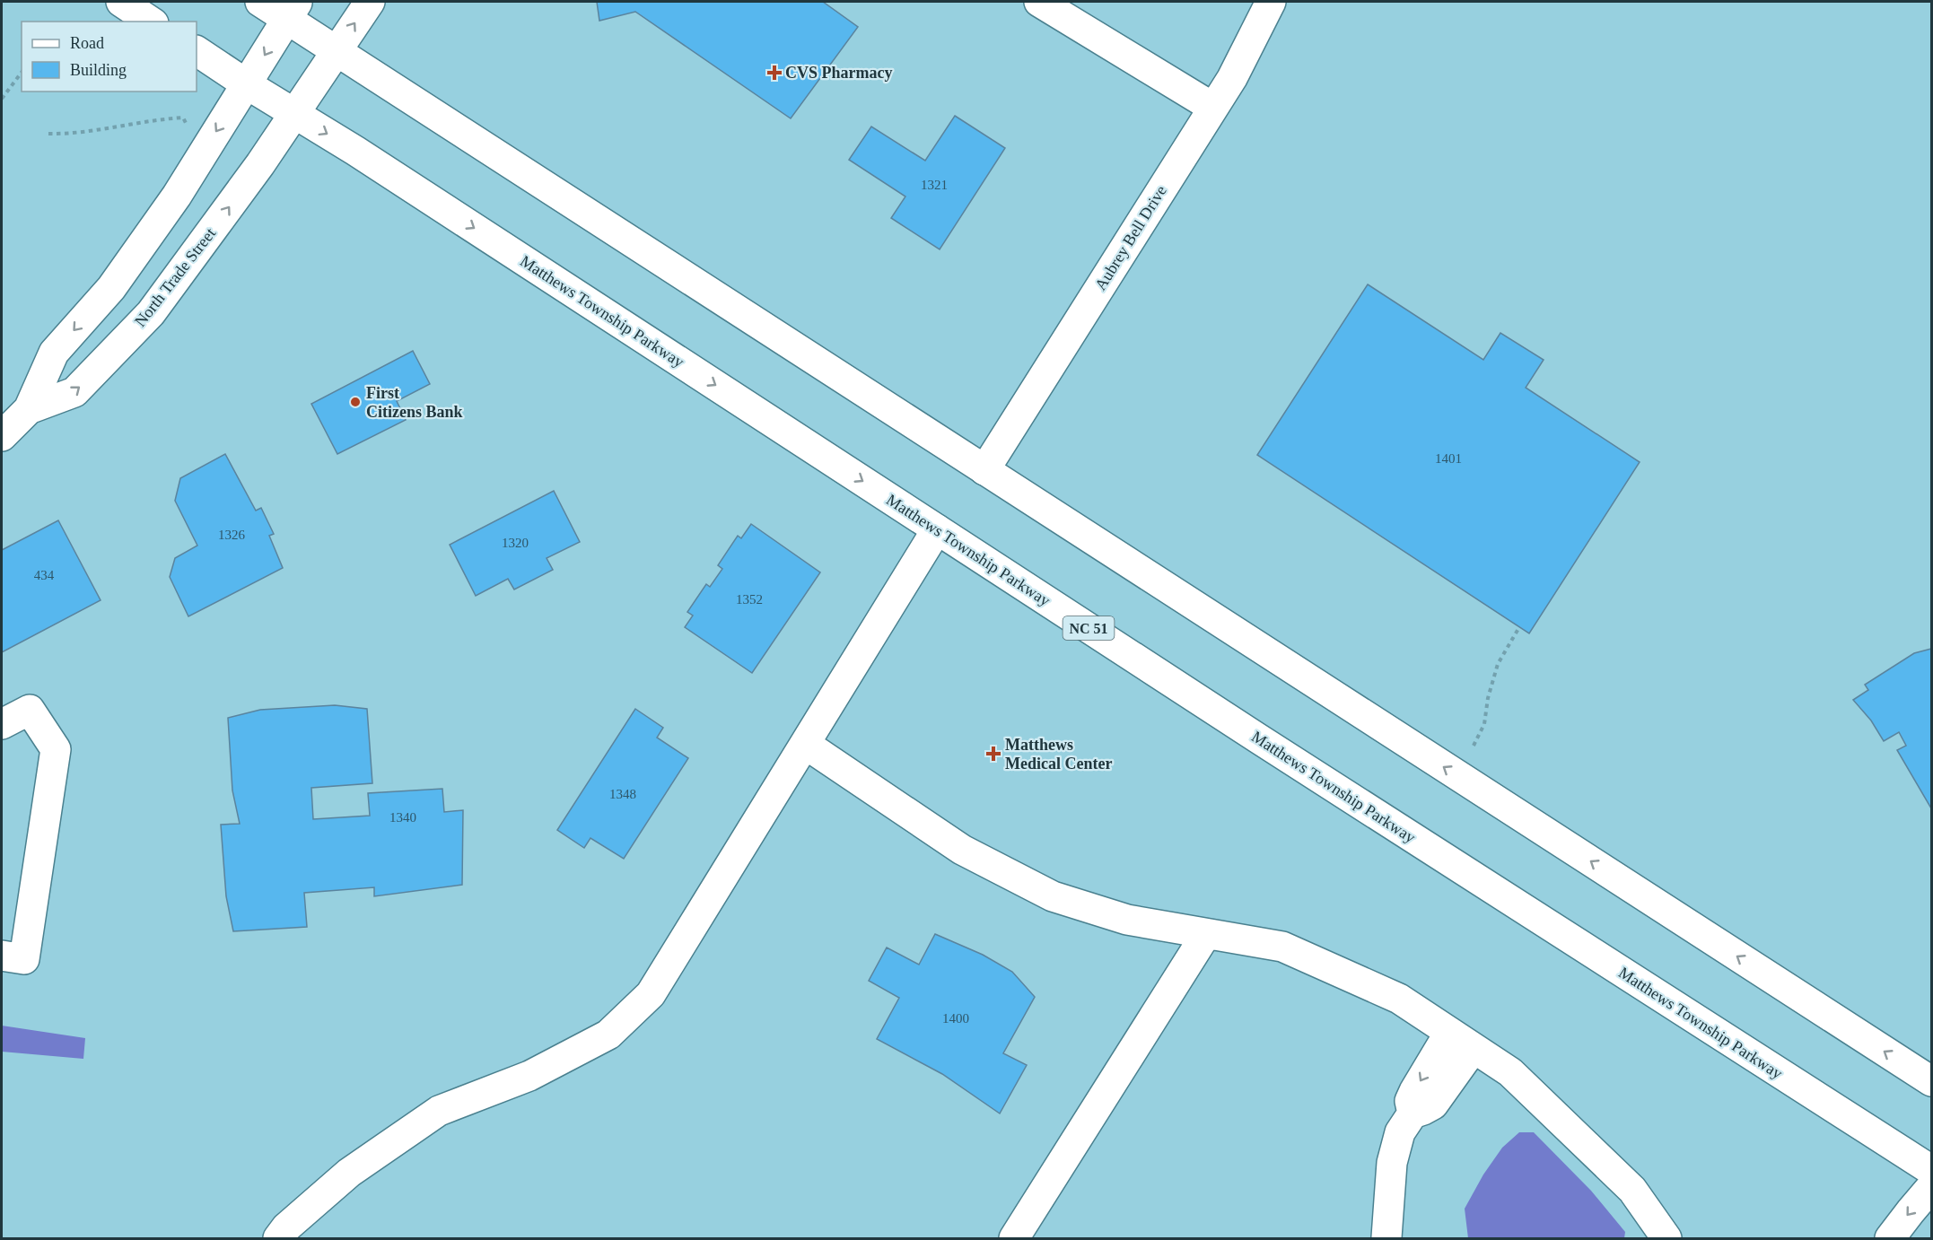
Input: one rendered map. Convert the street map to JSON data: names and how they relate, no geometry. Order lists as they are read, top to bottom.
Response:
{
  "streets": {
    "main road": [
      "Aubrey Bell Drive",
      "North Trade Street",
      "Matthews Township Parkway",
      "NC 51"
    ]
  },
  "crossings": [
    ["North Trade Street", "Matthews Township Parkway"]
  ],
  "places": {
    "health": ["CVS Pharmacy", "Matthews Medical Center"],
    "other": ["First Citizens Bank"]
  },
  "house_numbers": [
    "1321",
    "1401",
    "1326",
    "1320",
    "434",
    "1352",
    "1348",
    "1340",
    "1400"
  ],
  "legend": ["Road", "Building"]
}
